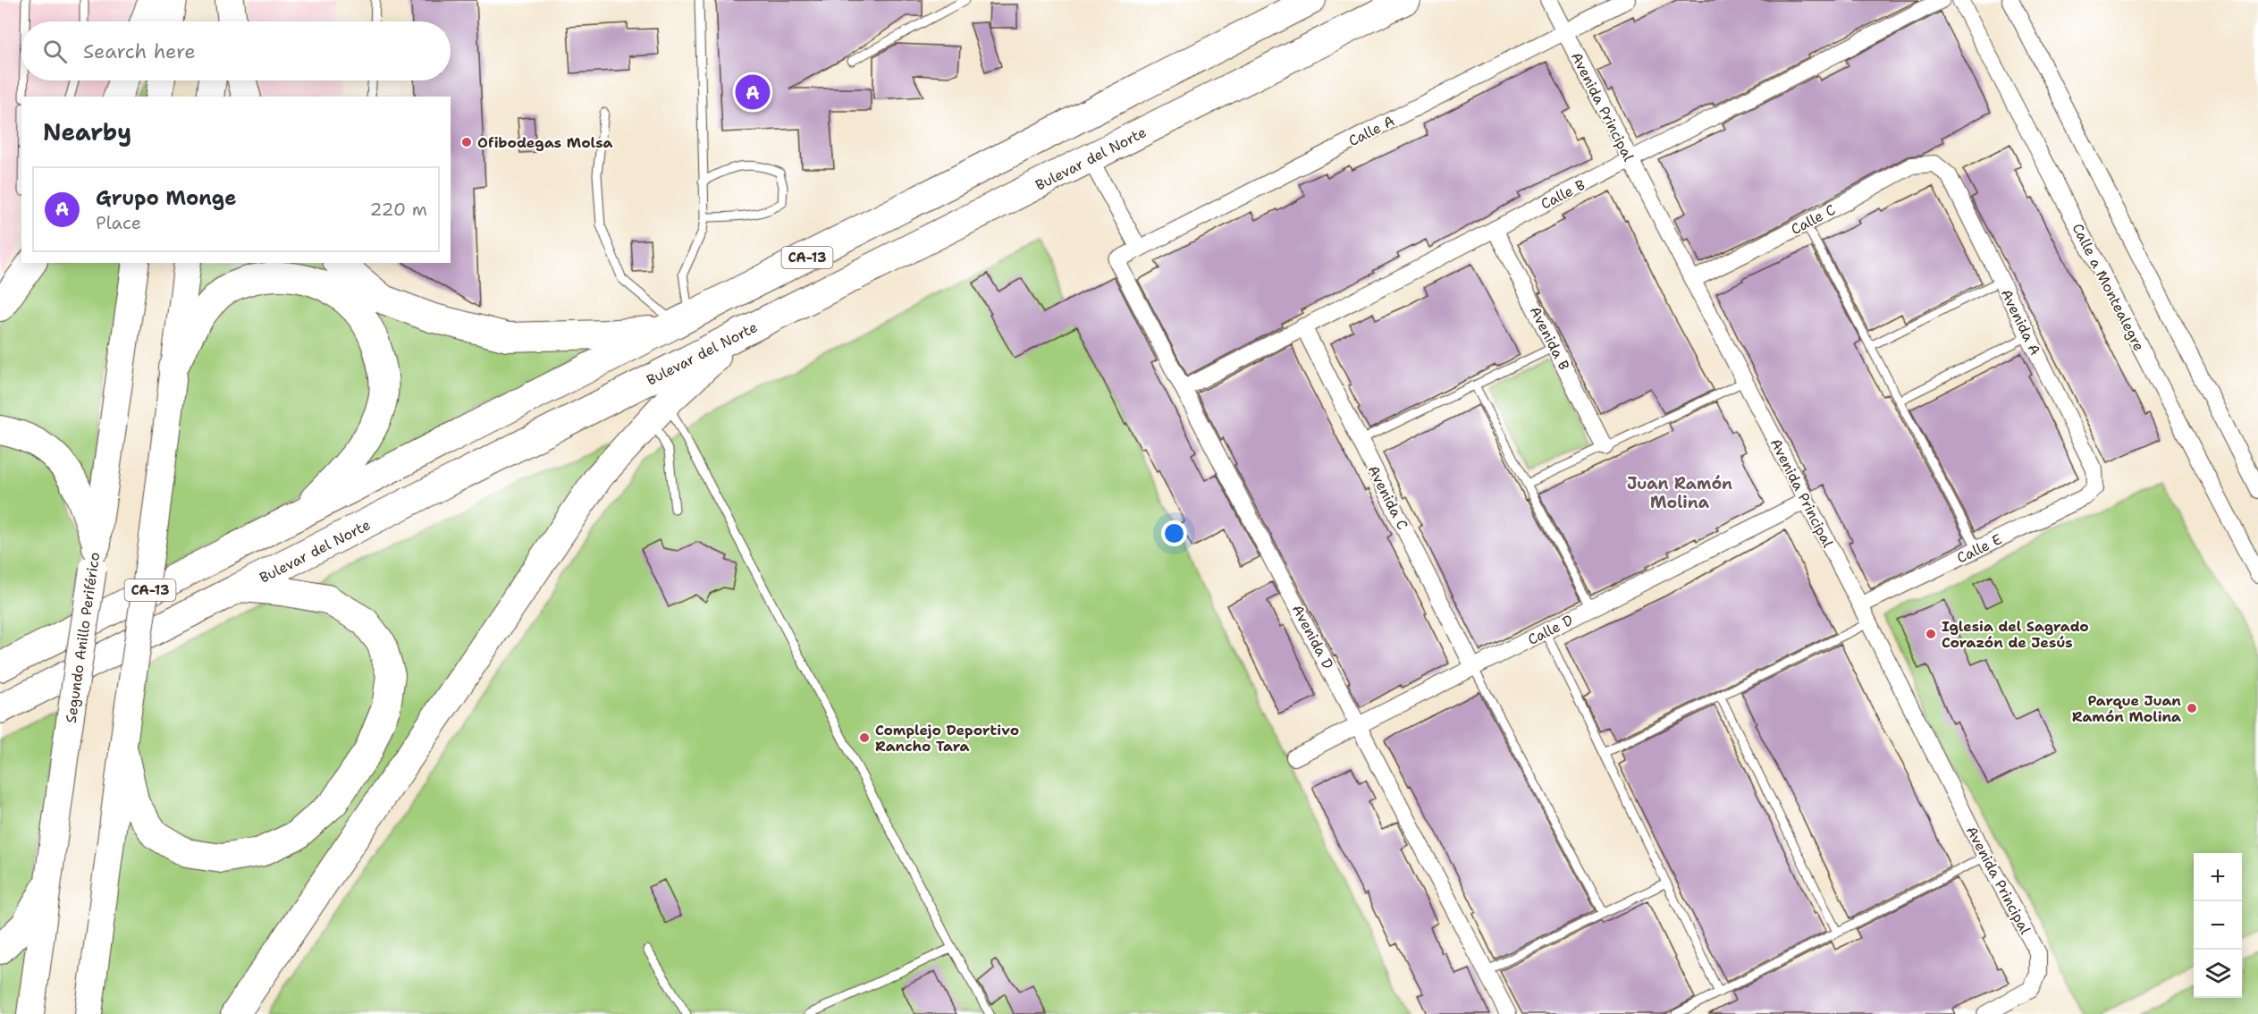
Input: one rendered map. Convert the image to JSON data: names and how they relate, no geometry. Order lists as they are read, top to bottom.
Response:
{
  "streets": {
    "highway": ["Bulevar del Norte", "CA-13"],
    "main road": ["Segundo Anillo Periférico"],
    "street": [
      "Avenida Principal",
      "Calle A",
      "Calle B",
      "Calle C",
      "Calle a Montealegre",
      "Avenida A",
      "Avenida B",
      "Avenida C",
      "Calle E",
      "Calle D",
      "Avenida D"
    ]
  },
  "crossings": [
    ["Avenida Principal", "Calle A"],
    ["Avenida Principal", "Calle B"],
    ["Avenida Principal", "Calle C"],
    ["Avenida Principal", "Calle E"],
    ["Avenida Principal", "Calle D"],
    ["Calle A", "Avenida D"],
    ["Calle B", "Avenida B"],
    ["Calle B", "Avenida C"],
    ["Calle B", "Avenida D"],
    ["Calle C", "Avenida A"],
    ["Avenida A", "Calle E"],
    ["Avenida C", "Calle D"],
    ["Calle D", "Avenida D"]
  ],
  "districts": ["Juan Ramón Molina"],
  "places": [
    "Ofibodegas Molsa",
    "Iglesia del Sagrado Corazón de Jesús",
    "Parque Juan Ramón Molina",
    "Complejo Deportivo Rancho Tara"
  ],
  "page": {
    "search": "Search here",
    "pins": "A",
    "heading": "Nearby",
    "list": [
      {
        "mark": "A",
        "name": "Grupo Monge",
        "note": "Place",
        "value": "220 m"
      }
    ],
    "map_buttons": ["+", "−"]
  }
}
